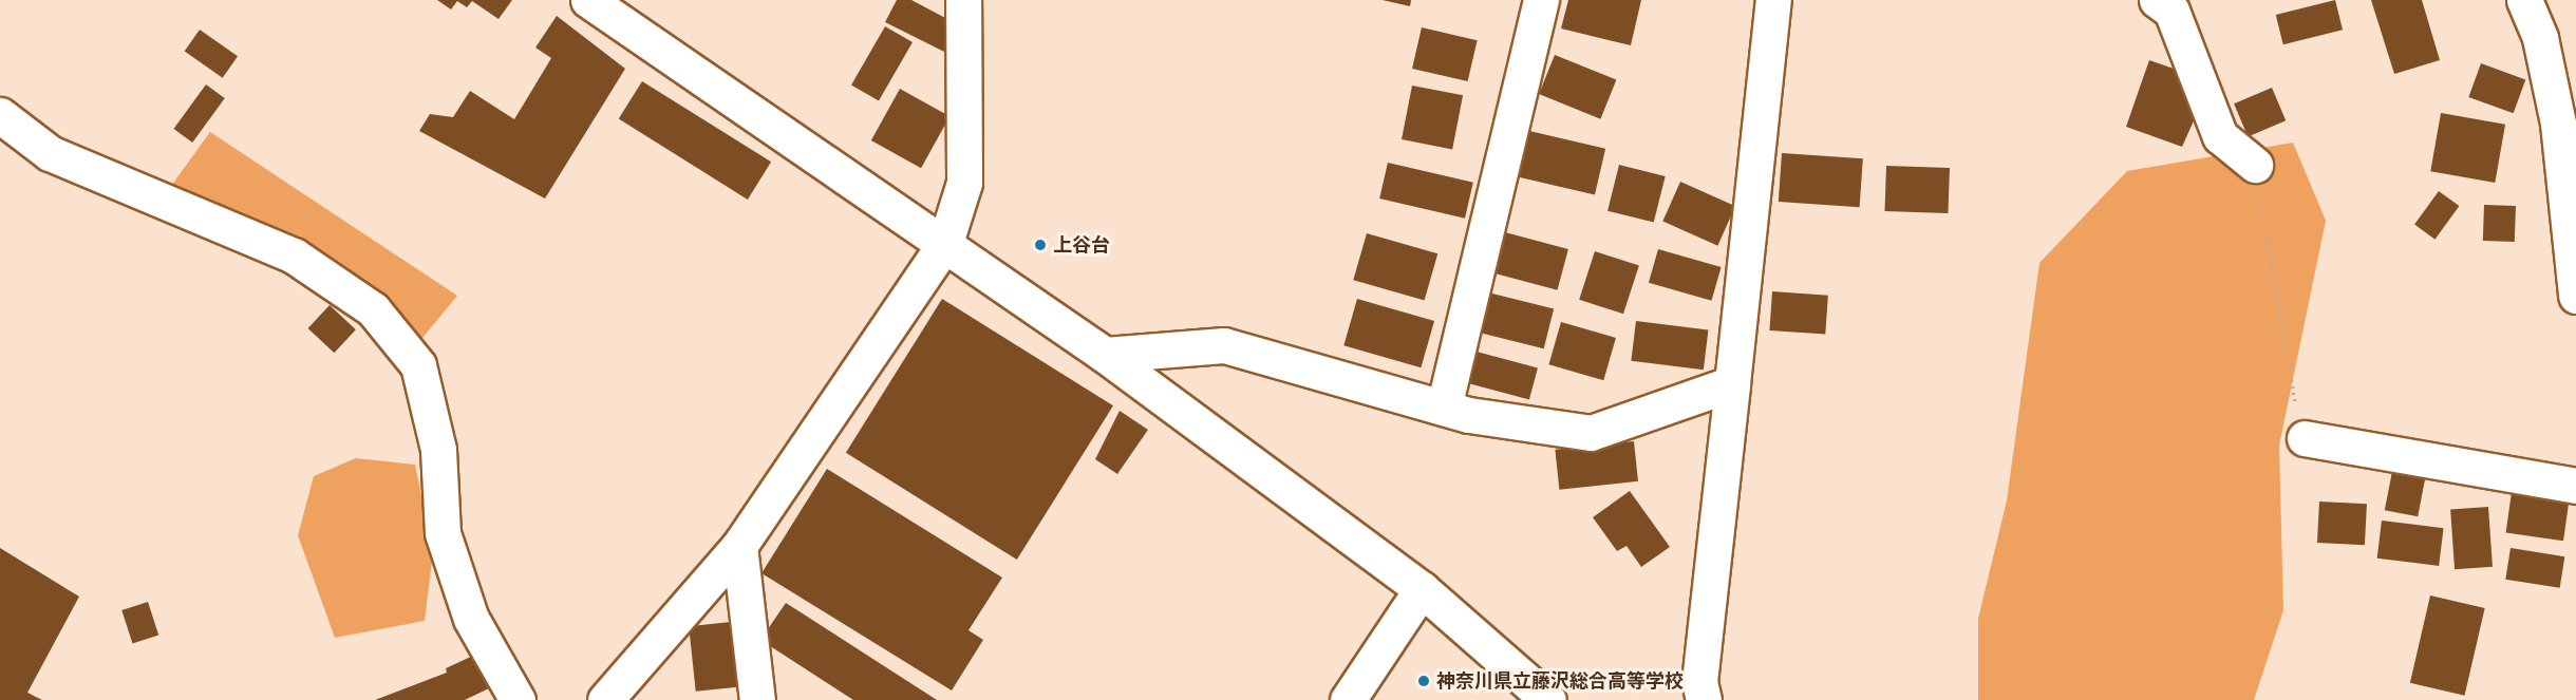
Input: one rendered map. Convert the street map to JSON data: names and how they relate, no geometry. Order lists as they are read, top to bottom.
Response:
{
  "places": ["上谷台", "神奈川県立藤沢総合高等学校"]
}
